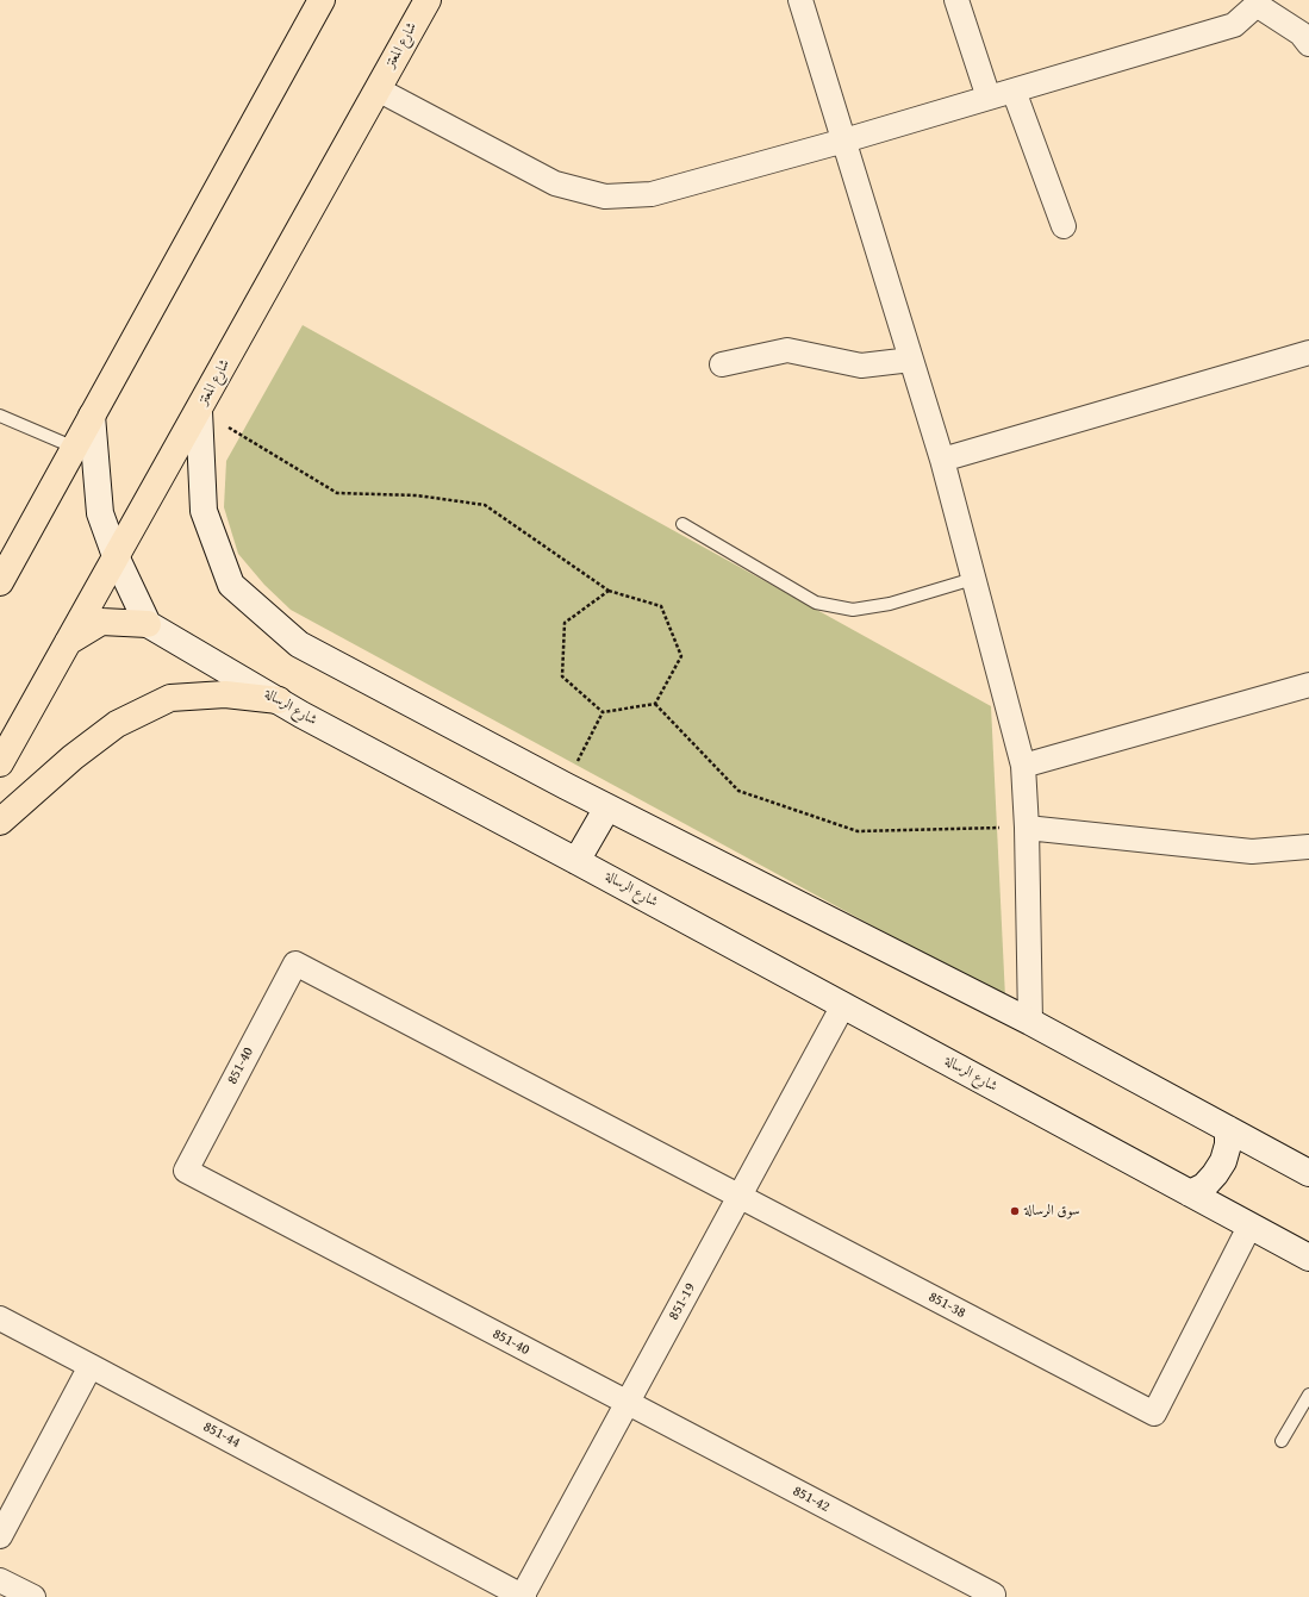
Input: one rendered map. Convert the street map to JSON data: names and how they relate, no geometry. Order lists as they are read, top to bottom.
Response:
{
  "streets": {
    "main road": ["شارع المعتز"],
    "street": [
      "شارع الرسالة",
      "851-40",
      "851-19",
      "851-38",
      "851-44",
      "851-42"
    ]
  },
  "crossings": [
    ["شارع الرسالة", "851-19"],
    ["شارع الرسالة", "851-38"],
    ["851-40", "851-19"],
    ["851-40", "851-38"],
    ["851-40", "851-42"],
    ["851-19", "851-38"],
    ["851-19", "851-44"],
    ["851-19", "851-42"]
  ],
  "places": ["سوق الرسالة"]
}
